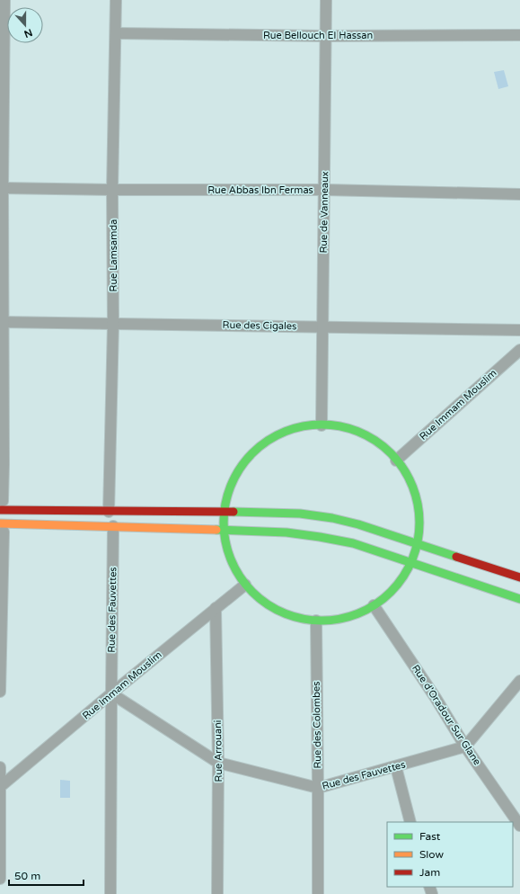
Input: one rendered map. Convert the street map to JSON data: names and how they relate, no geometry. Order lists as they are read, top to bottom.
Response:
{
  "streets": {
    "street": [
      "Rue Bellouch El Hassan",
      "Rue Abbas Ibn Fermas",
      "Rue de Vanneaux",
      "Rue Lamsamda",
      "Rue des Cigales",
      "Rue Immam Mouslim",
      "Rue des Fauvettes",
      "Rue d'Oradour Sur Glane",
      "Rue des Colombes",
      "Rue Arrouani"
    ]
  },
  "crossings": [
    ["Rue Bellouch El Hassan", "Rue de Vanneaux"],
    ["Rue Bellouch El Hassan", "Rue Lamsamda"],
    ["Rue Abbas Ibn Fermas", "Rue de Vanneaux"],
    ["Rue Abbas Ibn Fermas", "Rue Lamsamda"],
    ["Rue de Vanneaux", "Rue des Cigales"],
    ["Rue Lamsamda", "Rue des Cigales"],
    ["Rue Immam Mouslim", "Rue des Fauvettes"],
    ["Rue Immam Mouslim", "Rue Arrouani"],
    ["Rue des Fauvettes", "Rue d'Oradour Sur Glane"],
    ["Rue des Fauvettes", "Rue des Colombes"],
    ["Rue des Fauvettes", "Rue Arrouani"]
  ],
  "legend": ["Fast", "Slow", "Jam"],
  "scale_bar": "50 m",
  "north": "bottom"
}
